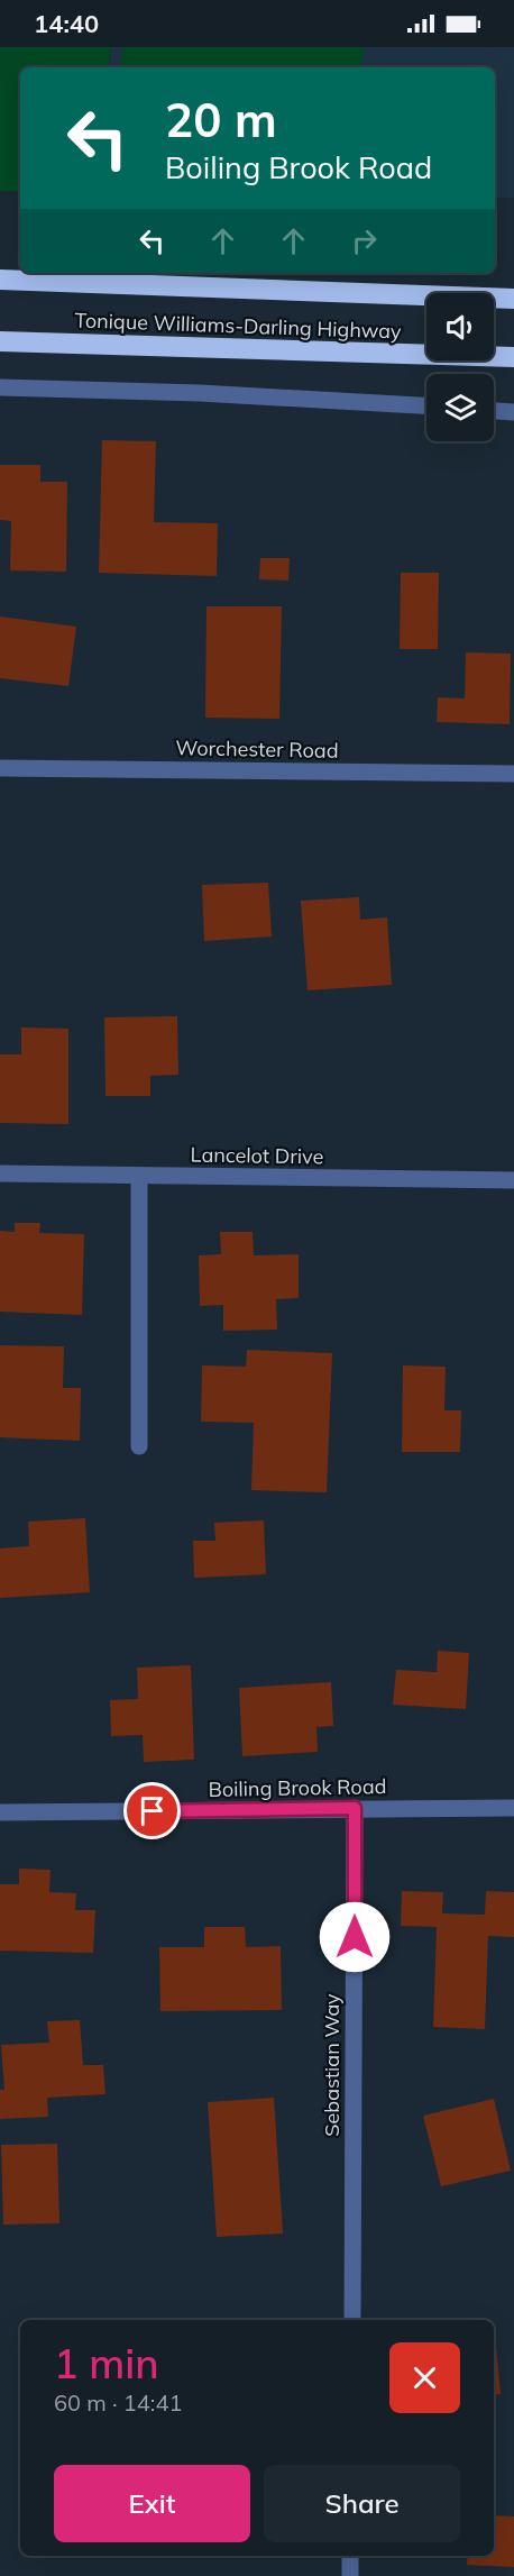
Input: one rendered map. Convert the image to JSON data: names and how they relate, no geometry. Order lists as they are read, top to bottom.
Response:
{
  "streets": {
    "highway": ["Tonique Williams-Darling Highway"],
    "street": [
      "Worchester Road",
      "Lancelot Drive",
      "Boiling Brook Road",
      "Sebastian Way"
    ]
  },
  "crossings": [
    ["Boiling Brook Road", "Sebastian Way"]
  ],
  "page": {
    "status": "14:40",
    "turn": ["20 m", "Boiling Brook Road"],
    "heading": ["1 min", "60 m · 14:41"],
    "buttons": ["Exit", "Share"]
  }
}
